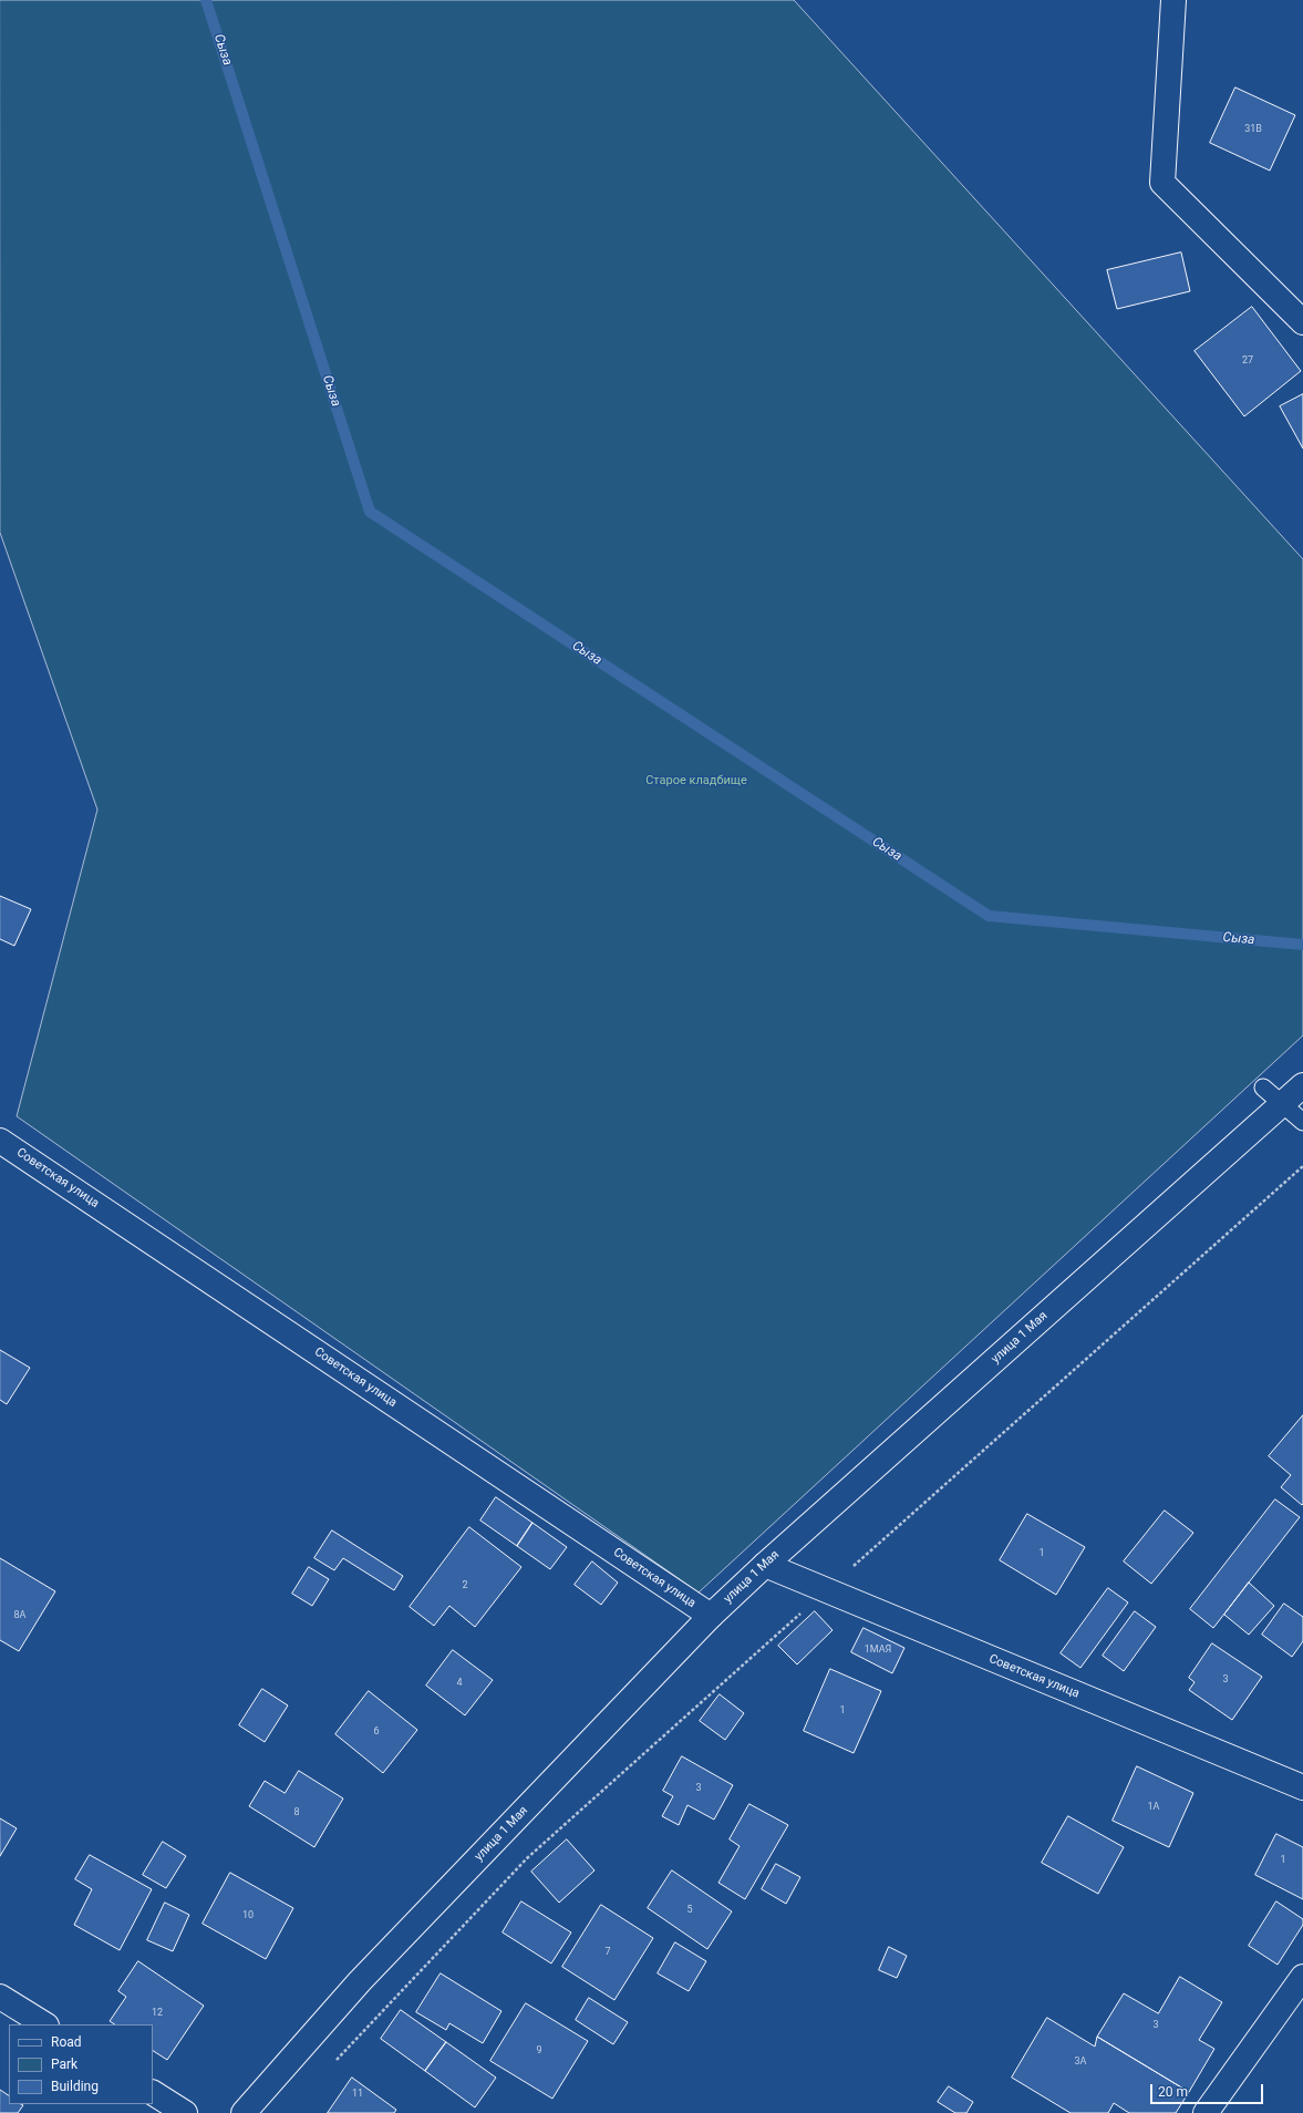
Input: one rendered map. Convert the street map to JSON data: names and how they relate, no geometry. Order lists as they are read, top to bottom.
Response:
{
  "streets": {
    "street": ["Советская улица", "улица 1 Мая"]
  },
  "crossings": [
    ["Советская улица", "улица 1 Мая"]
  ],
  "water": ["Сыза"],
  "parks": ["Старое кладбище"],
  "house_numbers": [
    "31В",
    "27",
    "1",
    "2",
    "8А",
    "1МАЯ",
    "3",
    "4",
    "1",
    "6",
    "3",
    "1А",
    "8",
    "1",
    "5",
    "10",
    "7",
    "12",
    "3",
    "9",
    "3А",
    "11"
  ],
  "legend": ["Road", "Park", "Building"],
  "scale_bar": "20 m"
}
